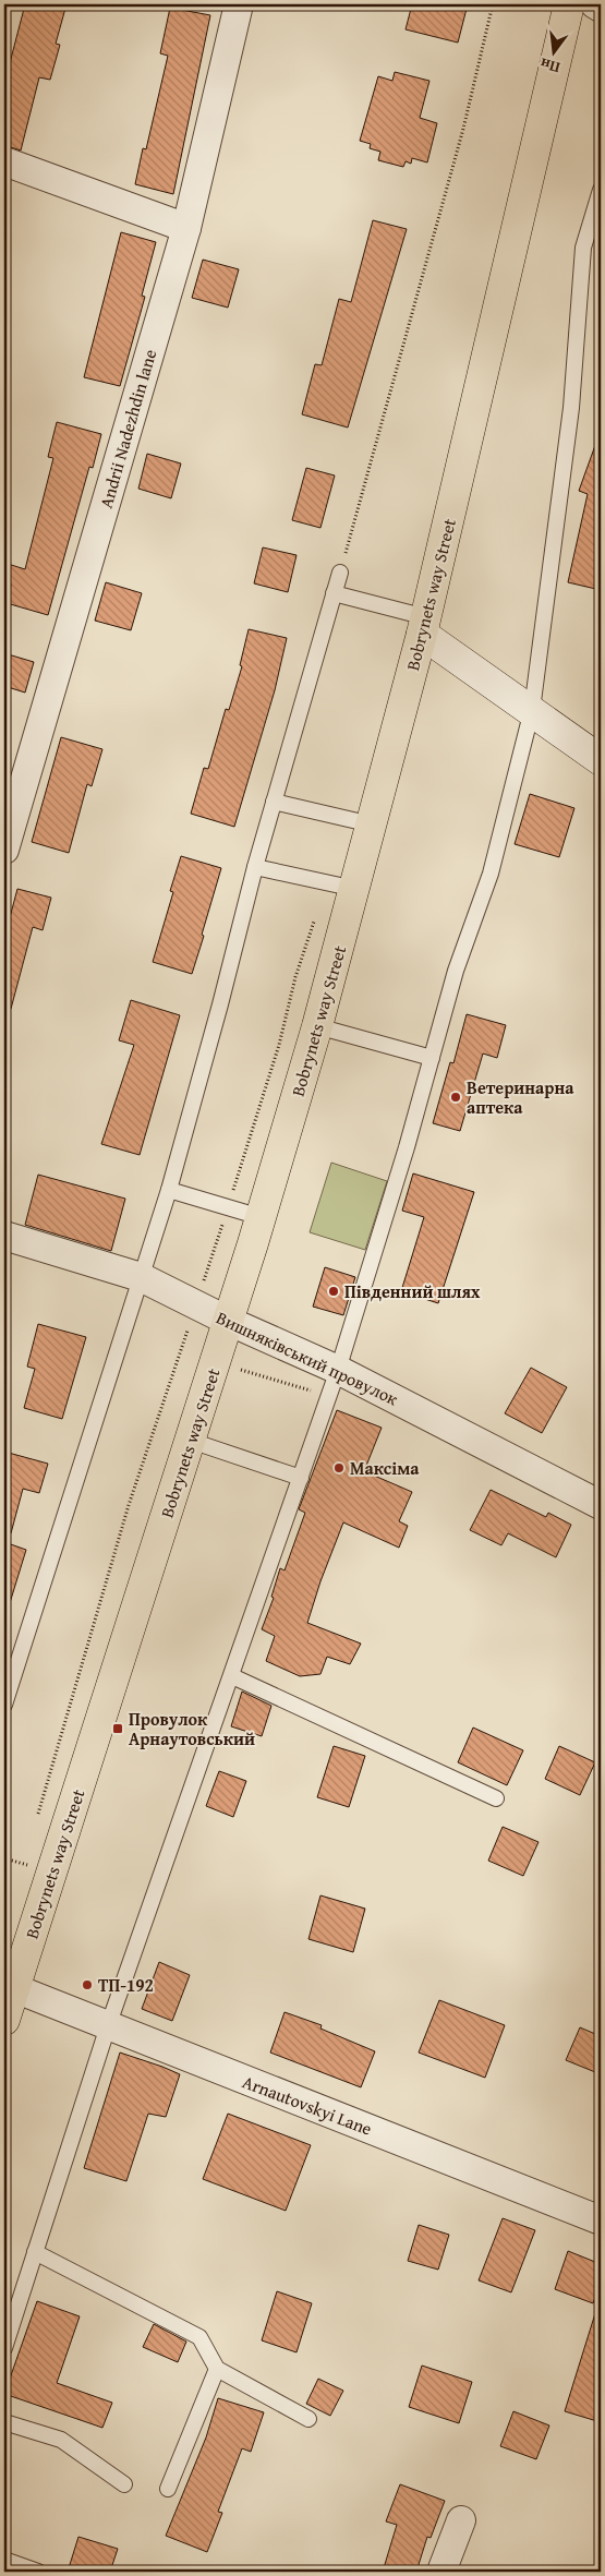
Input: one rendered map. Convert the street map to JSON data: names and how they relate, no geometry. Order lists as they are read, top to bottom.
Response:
{
  "streets": {
    "main road": ["Bobrynets way Street"],
    "street": ["Andrii Nadezhdin lane", "Вишняківський провулок", "Arnautovskyi Lane"]
  },
  "crossings": [
    ["Bobrynets way Street", "Вишняківський провулок"],
    ["Bobrynets way Street", "Arnautovskyi Lane"]
  ],
  "places": {
    "other": [
      "Ветеринарна аптека",
      "Південний шлях",
      "Максіма",
      "ТП-192"
    ],
    "transit": ["Провулок Арнаутовський"]
  },
  "north": "bottom"
}
